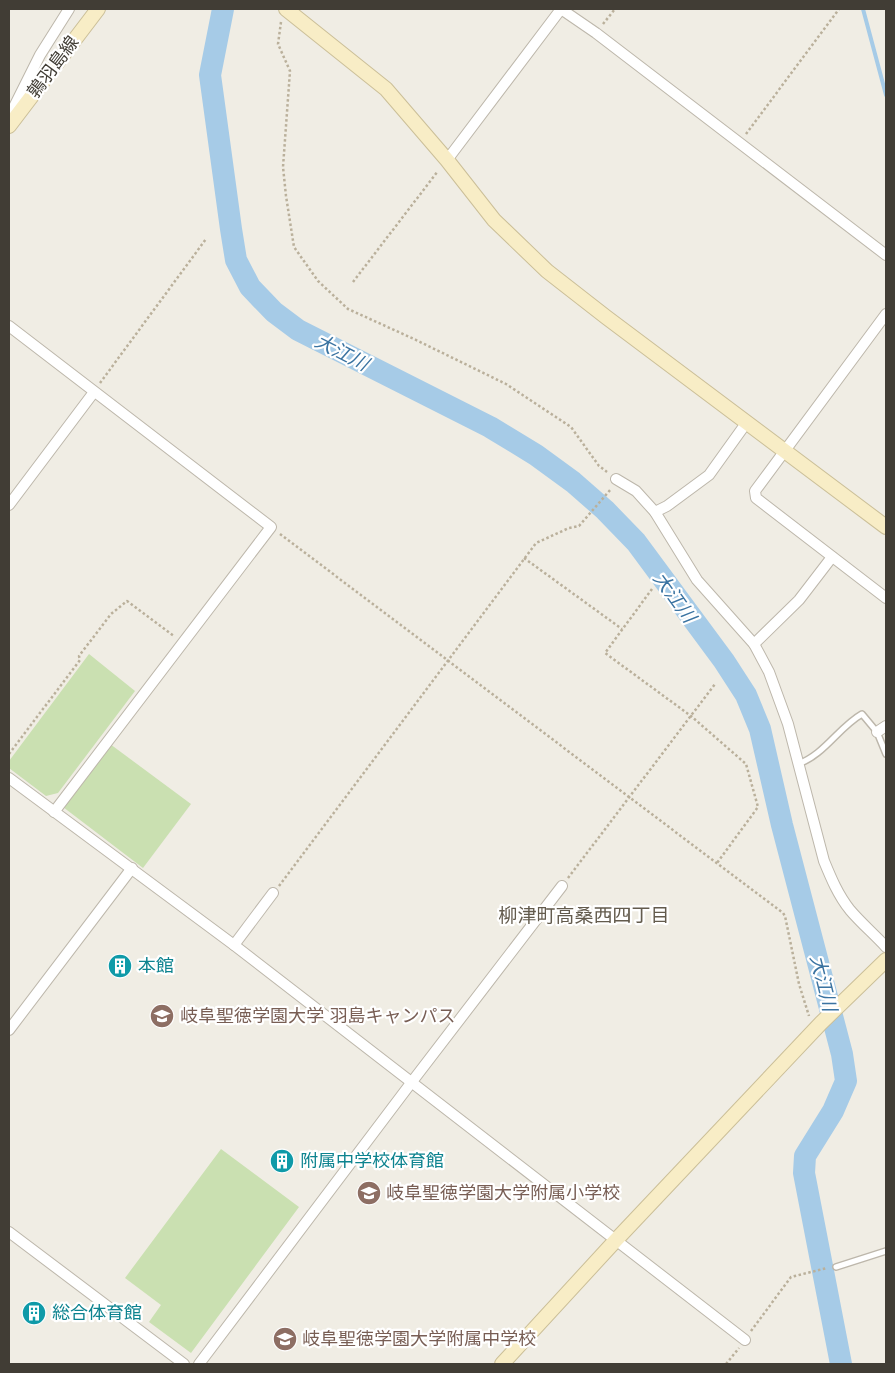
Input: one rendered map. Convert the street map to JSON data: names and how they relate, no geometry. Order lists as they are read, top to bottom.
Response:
{
  "streets": {
    "street": ["鶉羽島線"]
  },
  "districts": ["柳津町高桑西四丁目"],
  "water": ["大江川"],
  "places": {
    "building": ["本館", "附属中学校体育館", "総合体育館"],
    "school or university": ["岐阜聖徳学園大学 羽島キャンパス", "岐阜聖徳学園大学附属小学校", "岐阜聖徳学園大学附属中学校"]
  }
}
